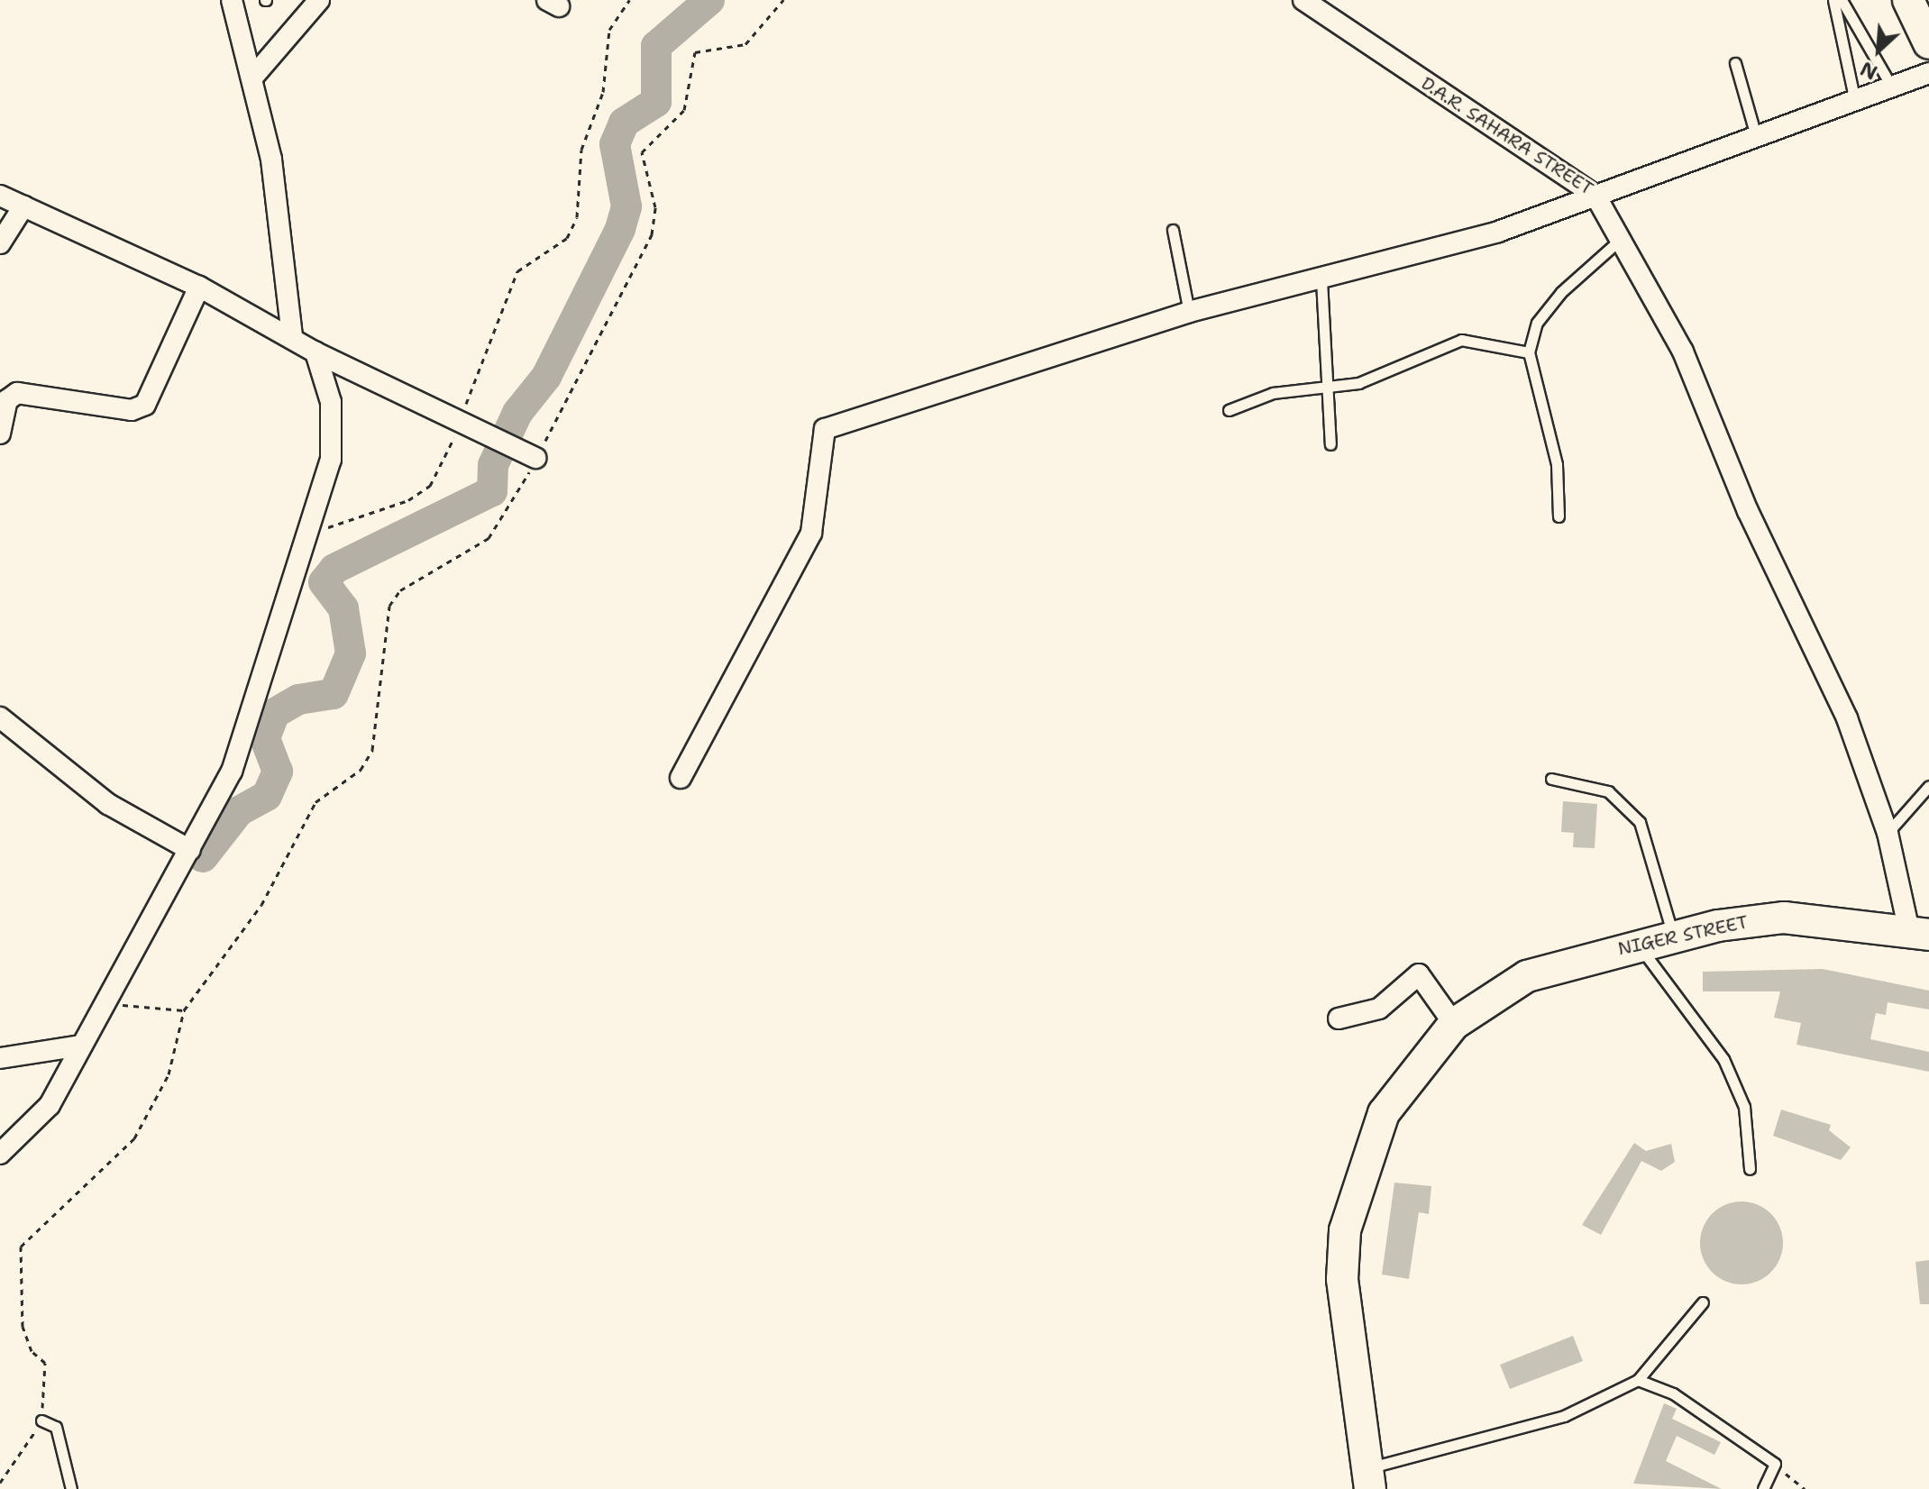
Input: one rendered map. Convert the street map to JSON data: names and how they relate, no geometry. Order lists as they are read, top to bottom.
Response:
{
  "streets": {
    "main road": ["NIGER STREET"],
    "street": ["D.A.R. SAHARA STREET"]
  },
  "north": "bottom left"
}
